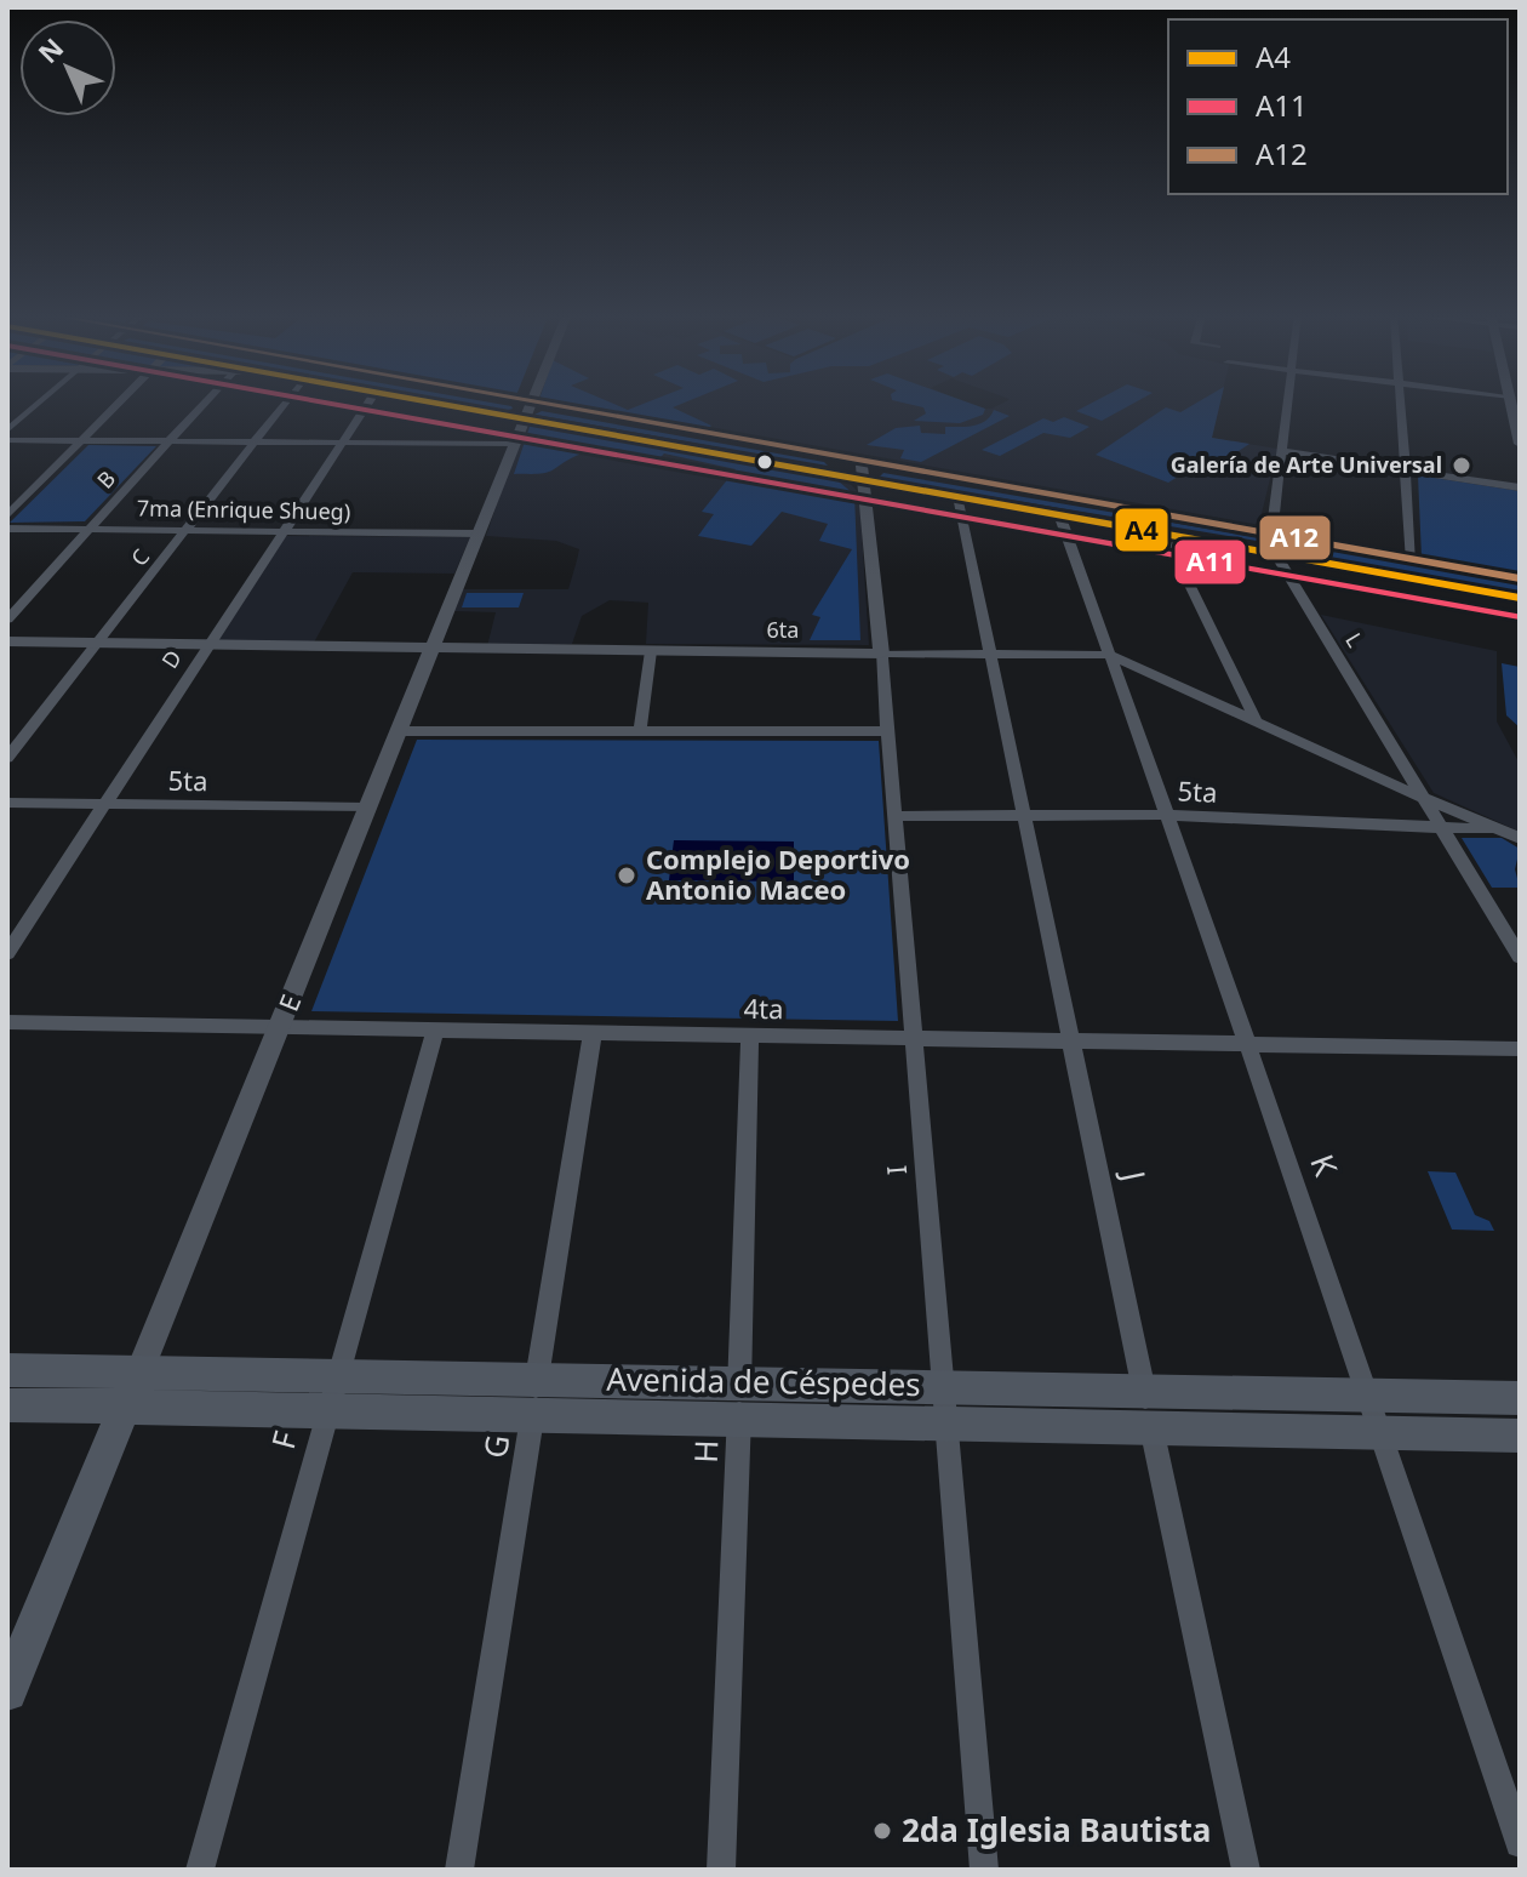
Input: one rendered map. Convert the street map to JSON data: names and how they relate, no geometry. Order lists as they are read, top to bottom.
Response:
{
  "streets": {
    "main road": ["E", "Avenida de Céspedes"],
    "street": [
      "B",
      "7ma (Enrique Shueg)",
      "C",
      "6ta",
      "L",
      "D",
      "5ta",
      "4ta",
      "K",
      "I",
      "J",
      "F",
      "G",
      "H"
    ]
  },
  "crossings": [
    ["B", "7ma (Enrique Shueg)"],
    ["7ma (Enrique Shueg)", "C"],
    ["7ma (Enrique Shueg)", "D"],
    ["7ma (Enrique Shueg)", "E"],
    ["C", "6ta"],
    ["6ta", "L"],
    ["6ta", "D"],
    ["6ta", "5ta"],
    ["6ta", "E"],
    ["6ta", "K"],
    ["6ta", "I"],
    ["6ta", "J"],
    ["L", "5ta"],
    ["D", "5ta"],
    ["5ta", "E"],
    ["5ta", "K"],
    ["5ta", "I"],
    ["5ta", "J"],
    ["E", "4ta"],
    ["E", "Avenida de Céspedes"],
    ["4ta", "K"],
    ["4ta", "I"],
    ["4ta", "J"],
    ["4ta", "F"],
    ["4ta", "G"],
    ["4ta", "H"],
    ["K", "Avenida de Céspedes"],
    ["I", "Avenida de Céspedes"],
    ["J", "Avenida de Céspedes"],
    ["Avenida de Céspedes", "F"],
    ["Avenida de Céspedes", "G"],
    ["Avenida de Céspedes", "H"]
  ],
  "places": ["Galería de Arte Universal", "Complejo Deportivo Antonio Maceo", "2da Iglesia Bautista"],
  "lines": ["transit line A4", "transit line A11", "transit line A12"],
  "legend": ["A4", "A11", "A12"],
  "north": "top left"
}
